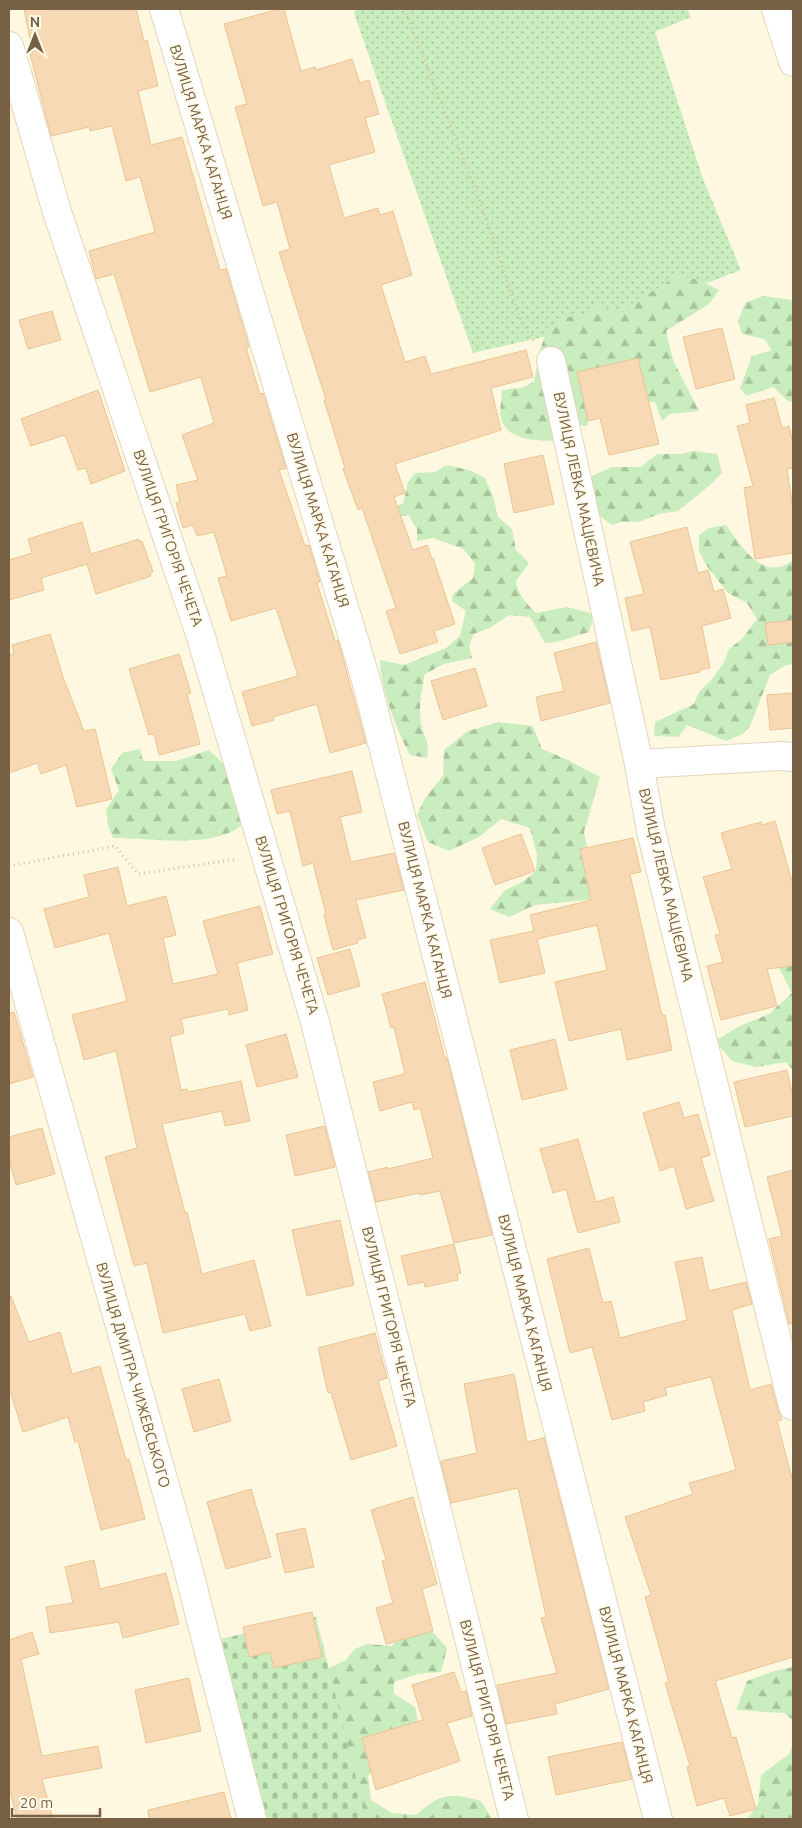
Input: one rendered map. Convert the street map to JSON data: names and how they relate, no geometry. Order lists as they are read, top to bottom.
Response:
{
  "streets": {
    "street": [
      "ВУЛИЦЯ МАРКА КАГАНЦЯ",
      "ВУЛИЦЯ ЛЕВКА МАЦІЄВИЧА",
      "ВУЛИЦЯ ГРИГОРІЯ ЧЕЧЕТА",
      "ВУЛИЦЯ ДМИТРА ЧИЖЕВСЬКОГО"
    ]
  },
  "scale_bar": "20 m",
  "north": "top"
}
